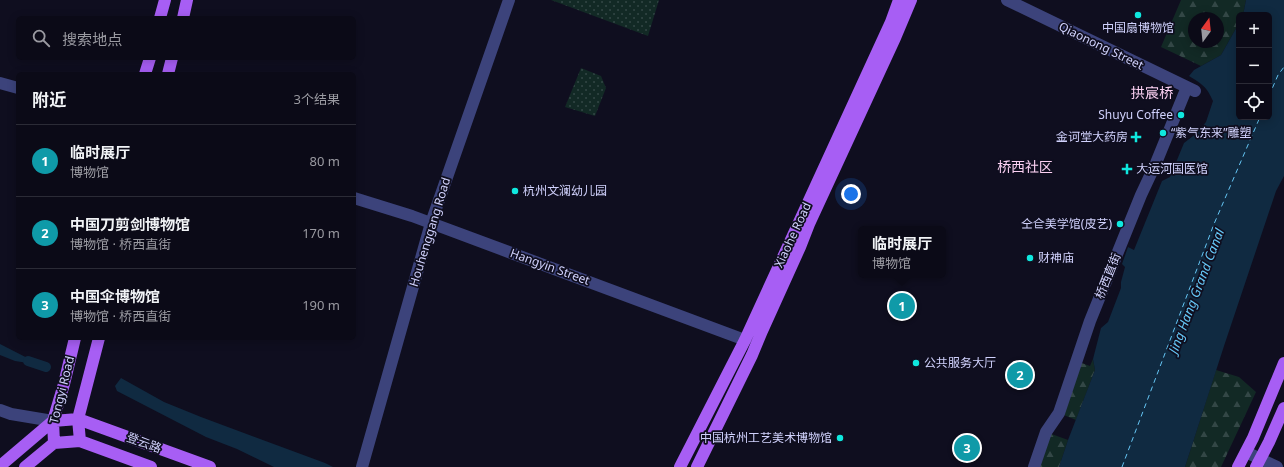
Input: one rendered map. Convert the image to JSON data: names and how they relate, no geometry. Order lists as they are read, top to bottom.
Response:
{
  "streets": {
    "main road": ["Xiaohe Road", "Tongyi Road", "登云路"],
    "street": [
      "Qiaonong Street",
      "Houhenggang Road",
      "Hangyin Street",
      "桥西直街"
    ]
  },
  "crossings": [
    ["Qiaonong Street", "桥西直街"],
    ["Houhenggang Road", "Hangyin Street"],
    ["Xiaohe Road", "Hangyin Street"],
    ["Tongyi Road", "登云路"]
  ],
  "districts": ["拱宸桥", "桥西社区"],
  "water": ["Jing Hang Grand Canal"],
  "places": {
    "other": [
      "中国扇博物馆",
      "Shuyu Coffee",
      "“紫气东来”雕塑",
      "杭州文澜幼儿园",
      "仝仺美学馆(皮艺)",
      "财神庙",
      "公共服务大厅",
      "中国杭州工艺美术博物馆"
    ],
    "health": ["金诃堂大药房", "大运河国医馆"]
  },
  "north": "top",
  "page": {
    "map_buttons": ["+", "−"],
    "search": "搜索地点",
    "heading": ["附近", "3个结果"],
    "list": [
      {
        "mark": "1",
        "name": "临时展厅",
        "note": "博物馆",
        "value": "80 m"
      },
      {
        "mark": "2",
        "name": "中国刀剪剑博物馆",
        "note": "博物馆 · 桥西直街",
        "value": "170 m"
      },
      {
        "mark": "3",
        "name": "中国伞博物馆",
        "note": "博物馆 · 桥西直街",
        "value": "190 m"
      }
    ],
    "popup": ["临时展厅", "博物馆"],
    "pins": ["1", "2", "3"]
  }
}
